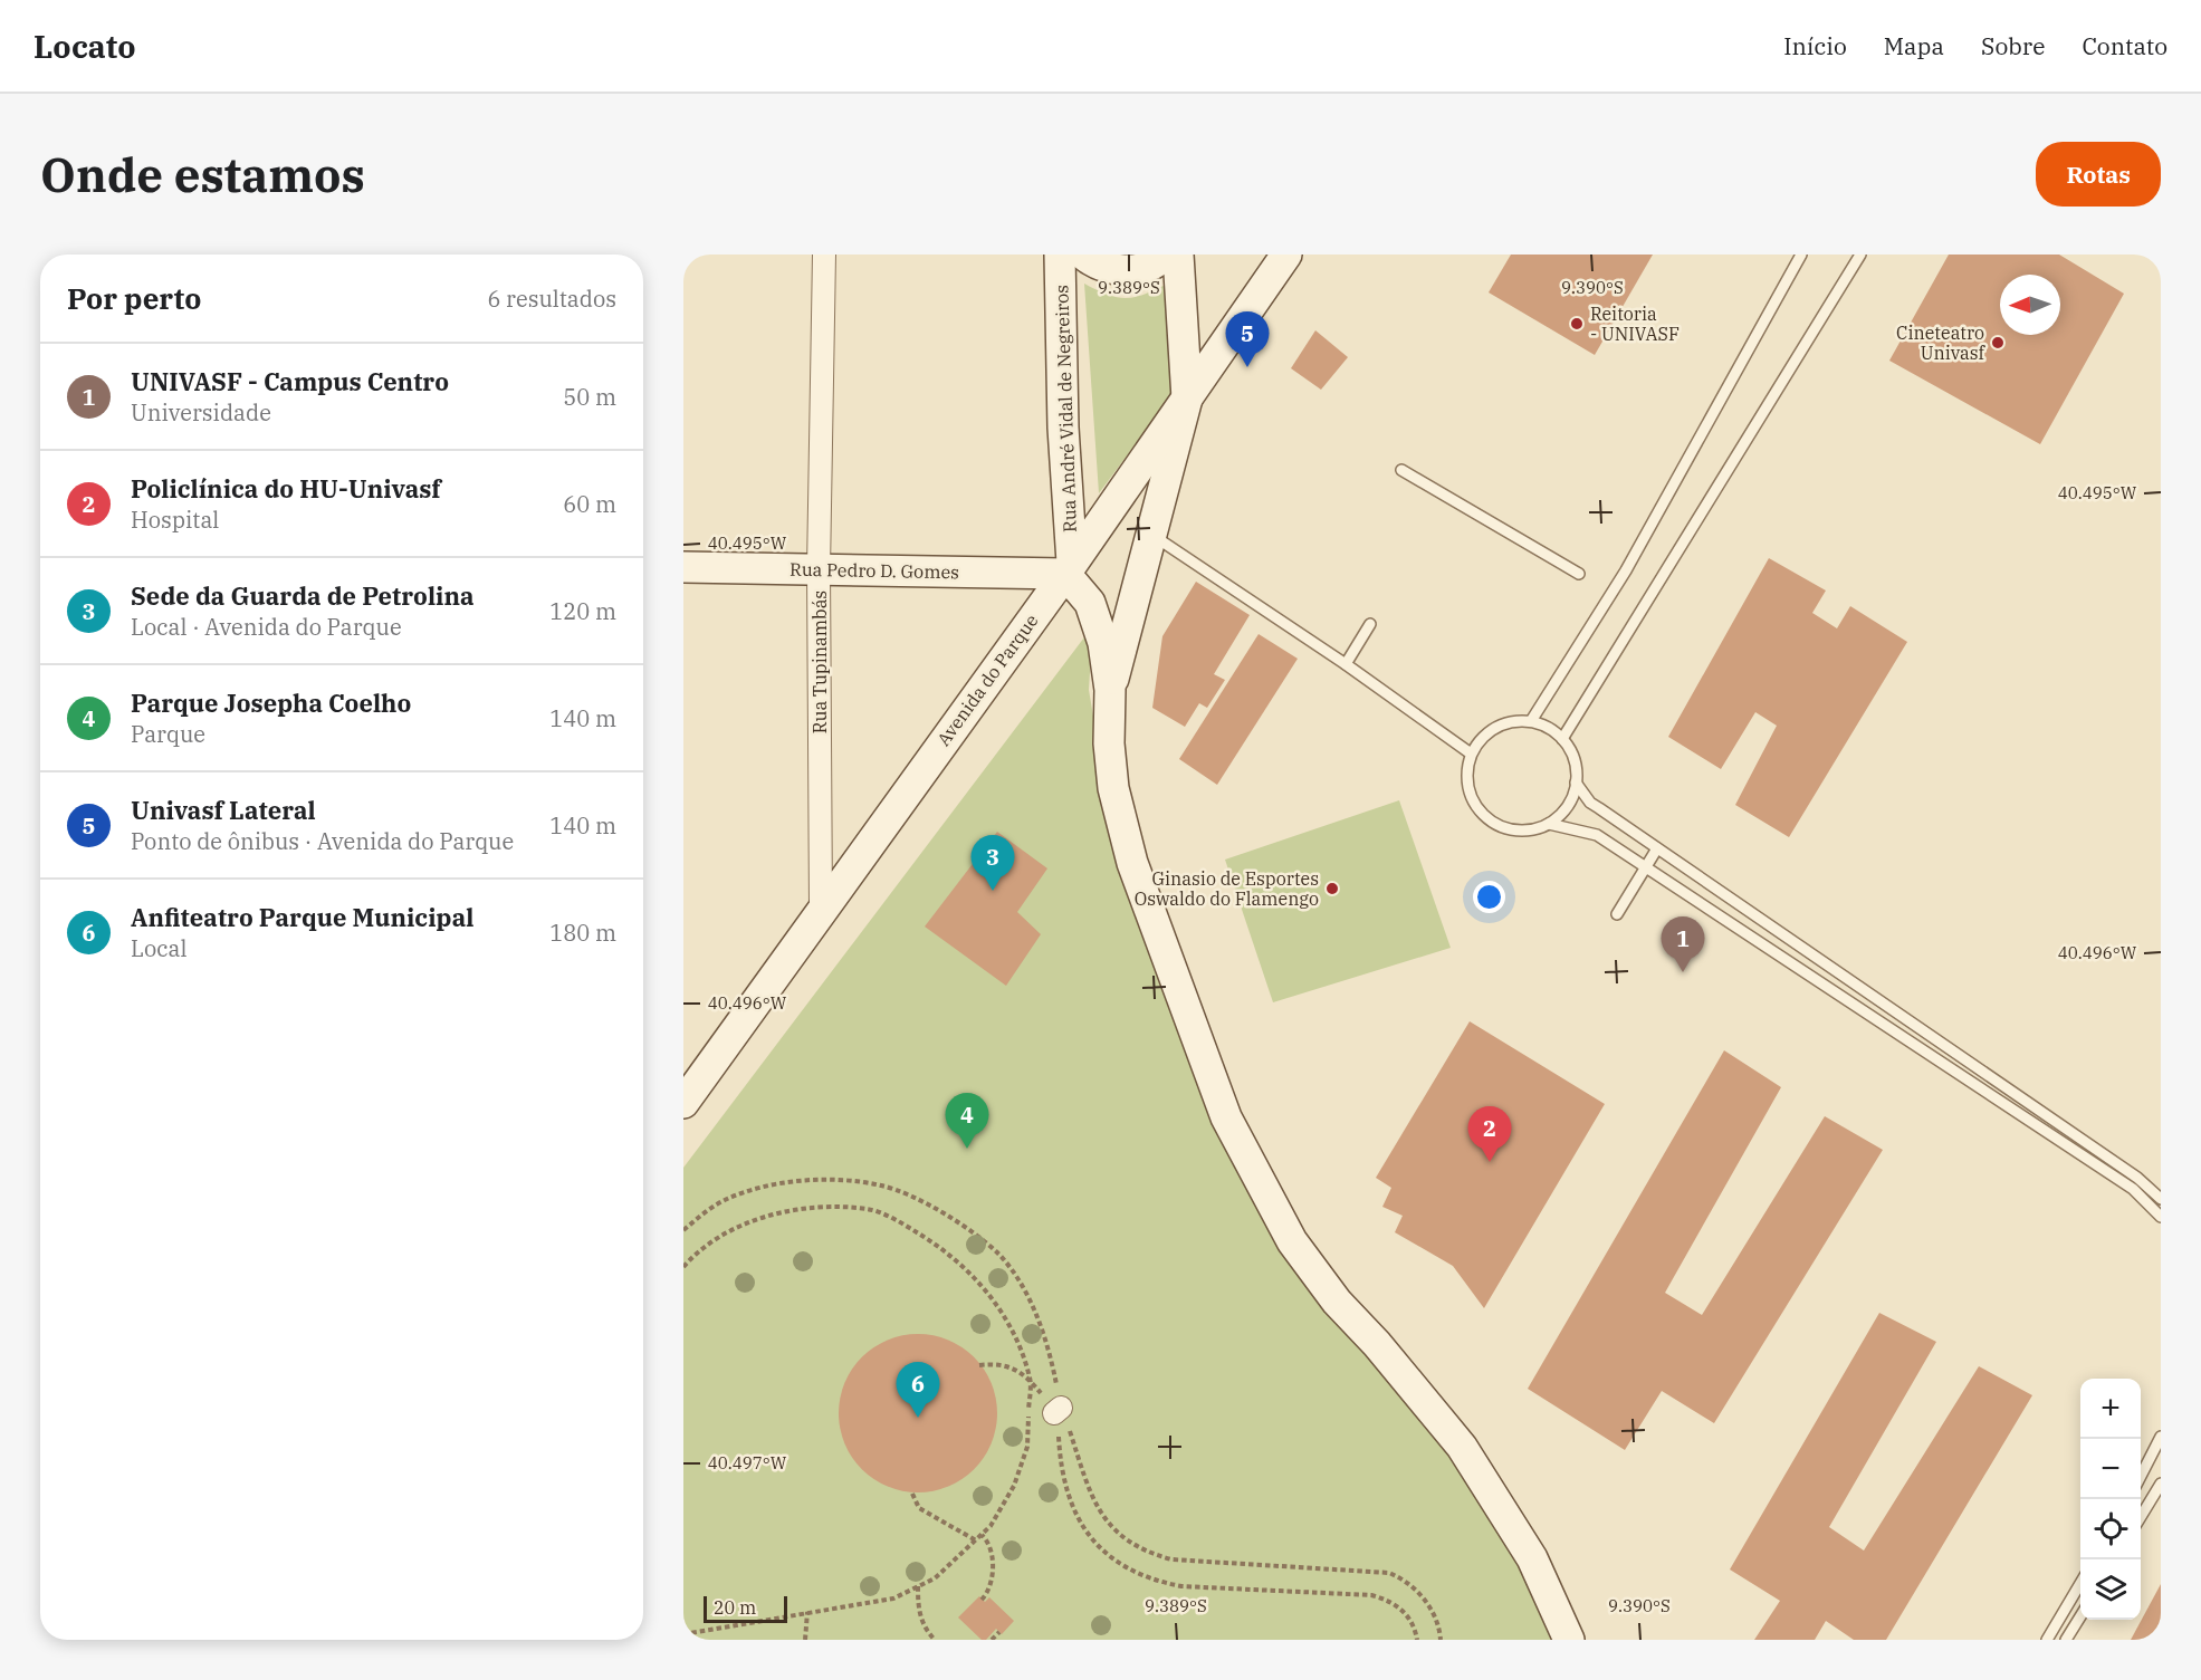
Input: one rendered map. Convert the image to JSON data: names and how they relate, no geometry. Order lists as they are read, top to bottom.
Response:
{
  "streets": {
    "street": [
      "Rua André Vidal de Negreiros",
      "Rua Pedro D. Gomes",
      "Rua Tupinambás",
      "Avenida do Parque"
    ]
  },
  "crossings": [
    ["Rua André Vidal de Negreiros", "Rua Pedro D. Gomes"],
    ["Rua André Vidal de Negreiros", "Avenida do Parque"],
    ["Rua Pedro D. Gomes", "Rua Tupinambás"],
    ["Rua Pedro D. Gomes", "Avenida do Parque"],
    ["Rua Tupinambás", "Avenida do Parque"]
  ],
  "places": ["Reitoria - UNIVASF", "Cineteatro Univasf", "Ginasio de Esportes Oswaldo do Flamengo"],
  "scale_bar": "20 m",
  "north": "left",
  "page": {
    "header": "Locato",
    "nav": [
      "Início",
      "Mapa",
      "Sobre",
      "Contato"
    ],
    "buttons": "Rotas",
    "title": "Onde estamos",
    "heading": ["Por perto", "6 resultados"],
    "pins": [
      "5",
      "3",
      "1",
      "4",
      "2",
      "6"
    ],
    "list": [
      {
        "mark": "1",
        "name": "UNIVASF - Campus Centro",
        "note": "Universidade",
        "value": "50 m"
      },
      {
        "mark": "2",
        "name": "Policlínica do HU-Univasf",
        "note": "Hospital",
        "value": "60 m"
      },
      {
        "mark": "3",
        "name": "Sede da Guarda de Petrolina",
        "note": "Local · Avenida do Parque",
        "value": "120 m"
      },
      {
        "mark": "4",
        "name": "Parque Josepha Coelho",
        "note": "Parque",
        "value": "140 m"
      },
      {
        "mark": "5",
        "name": "Univasf Lateral",
        "note": "Ponto de ônibus · Avenida do Parque",
        "value": "140 m"
      },
      {
        "mark": "6",
        "name": "Anfiteatro Parque Municipal",
        "note": "Local",
        "value": "180 m"
      }
    ],
    "map_buttons": ["+", "−"],
    "scale": "20 m"
  },
  "coordinates": [
    "9.389°S",
    "9.390°S",
    "40.495°W",
    "40.496°W",
    "40.497°W"
  ]
}
